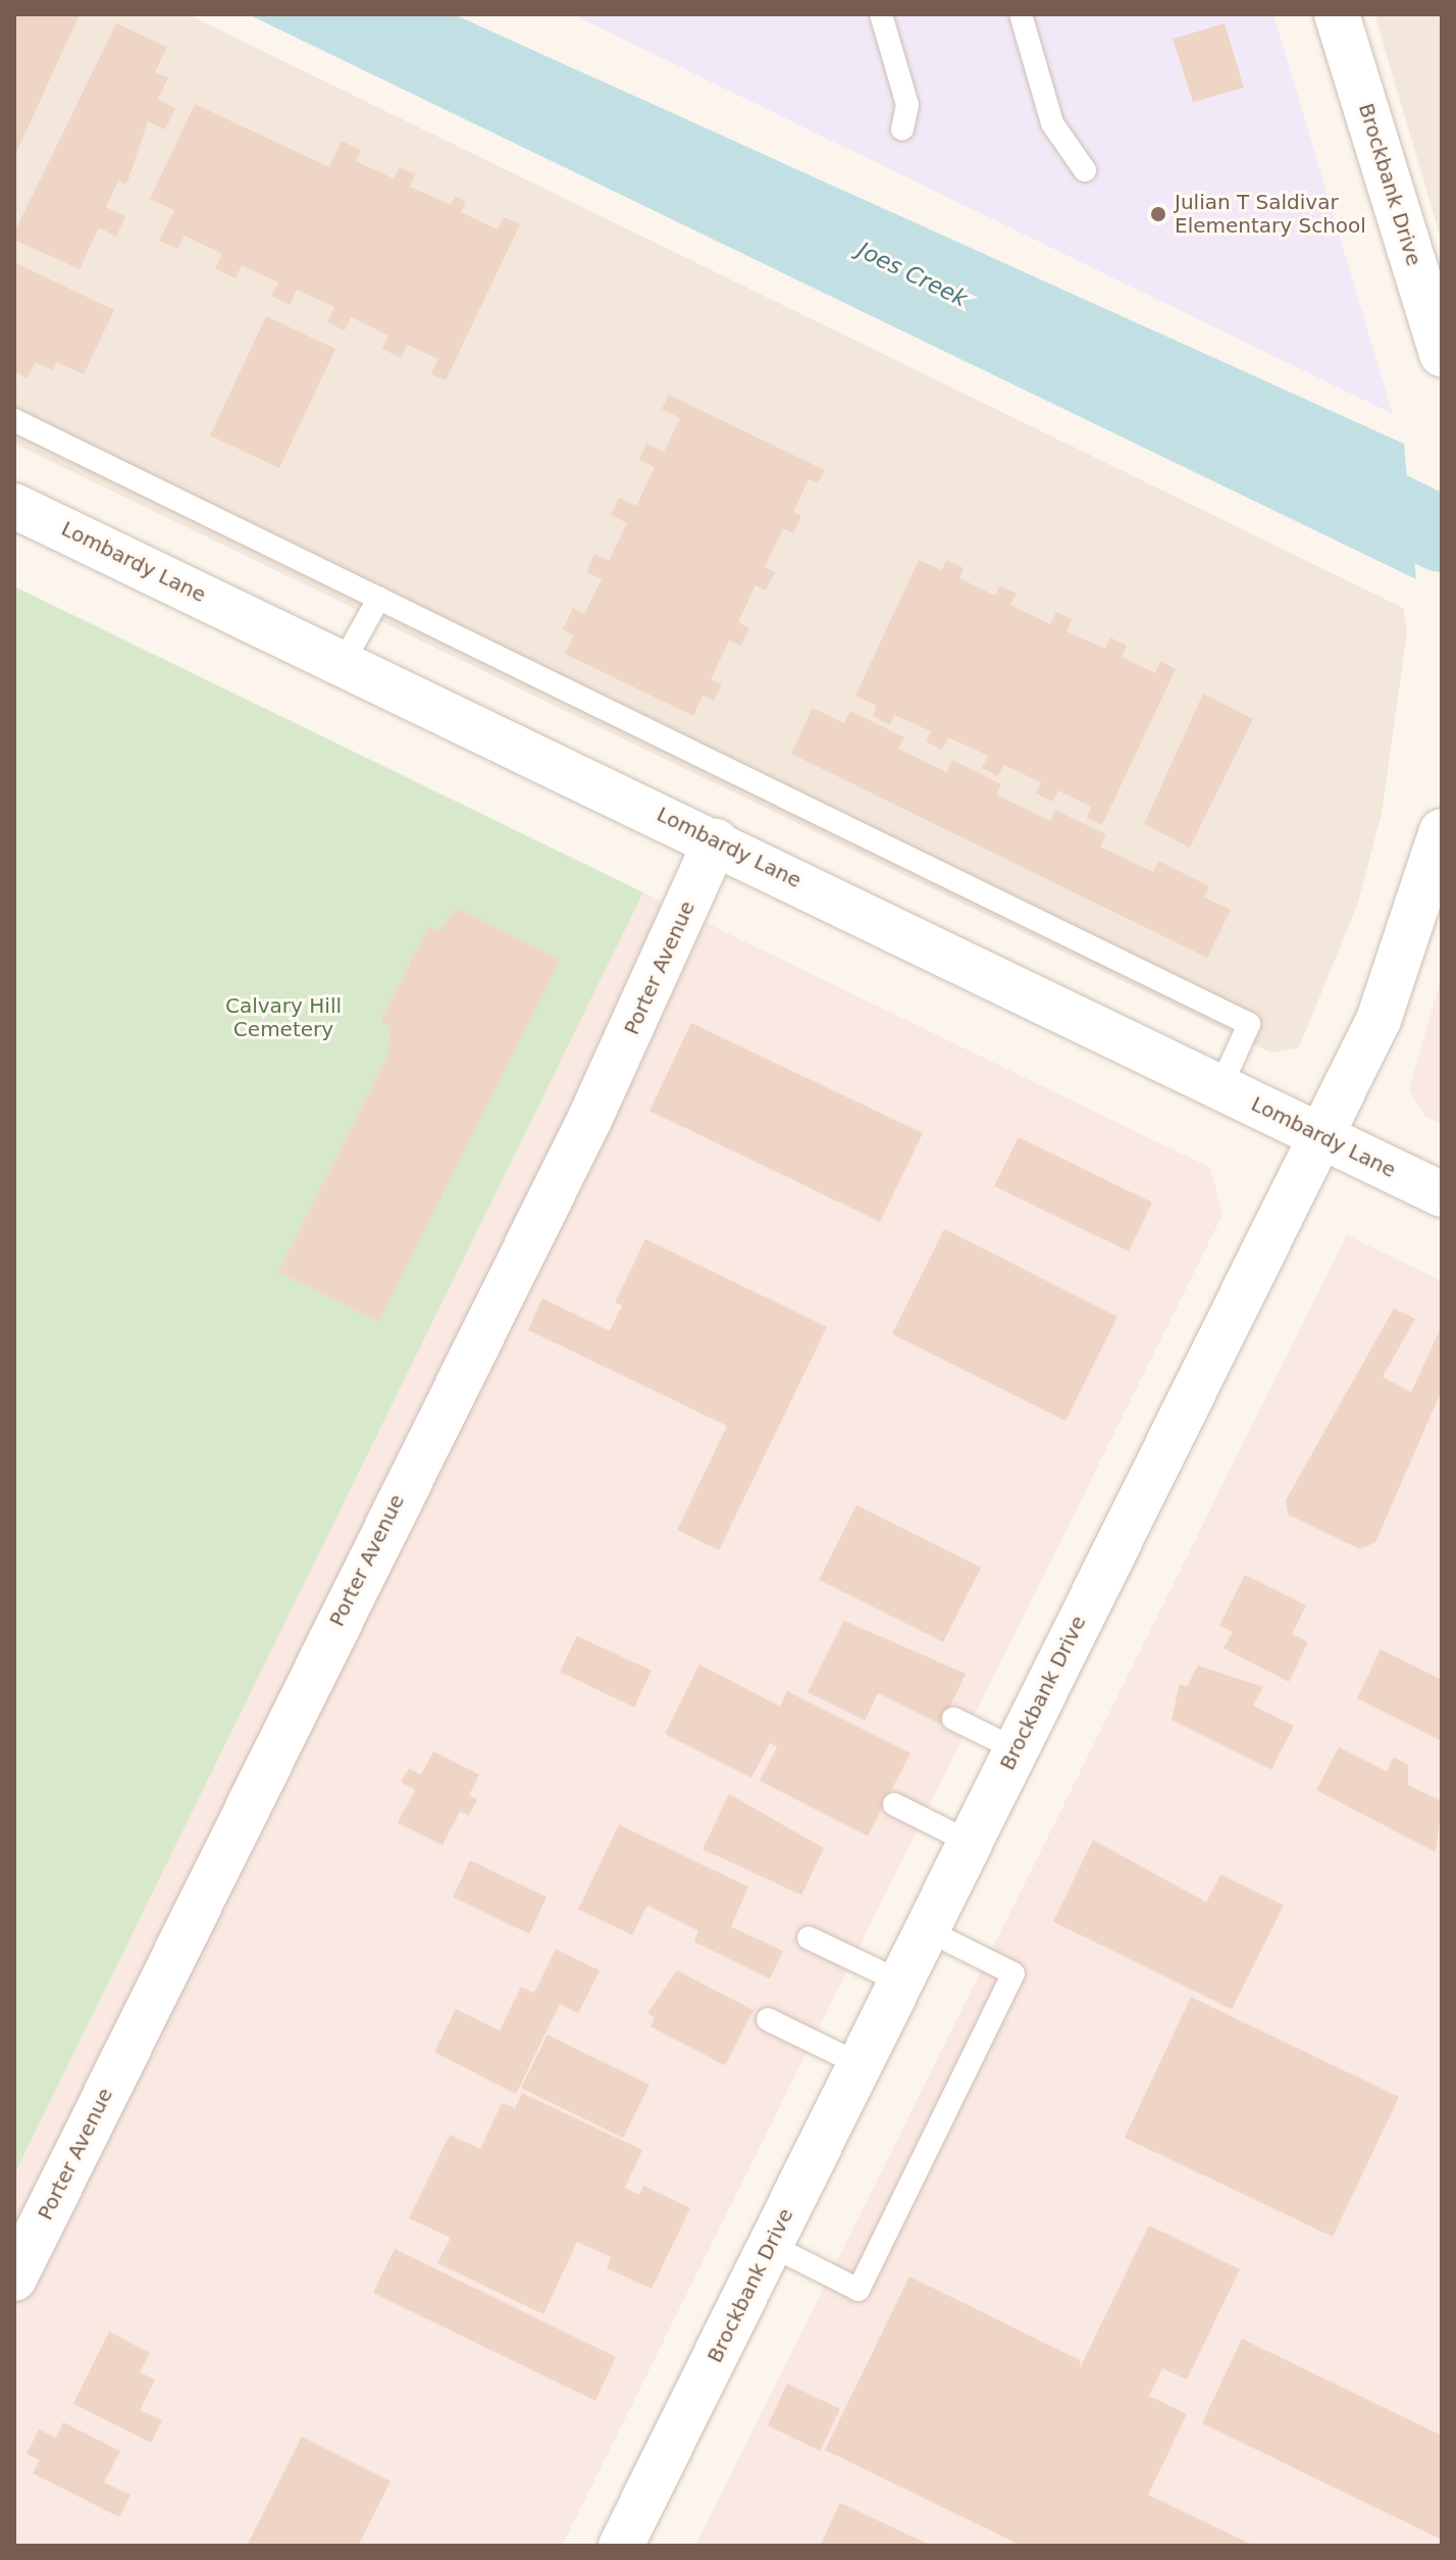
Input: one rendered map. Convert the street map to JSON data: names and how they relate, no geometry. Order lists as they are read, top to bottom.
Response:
{
  "streets": {
    "street": ["Brockbank Drive", "Lombardy Lane", "Porter Avenue"]
  },
  "crossings": [
    ["Brockbank Drive", "Lombardy Lane"],
    ["Lombardy Lane", "Porter Avenue"]
  ],
  "water": ["Joes Creek"],
  "parks": ["Calvary Hill Cemetery"],
  "places": ["Julian T Saldivar Elementary School"]
}
